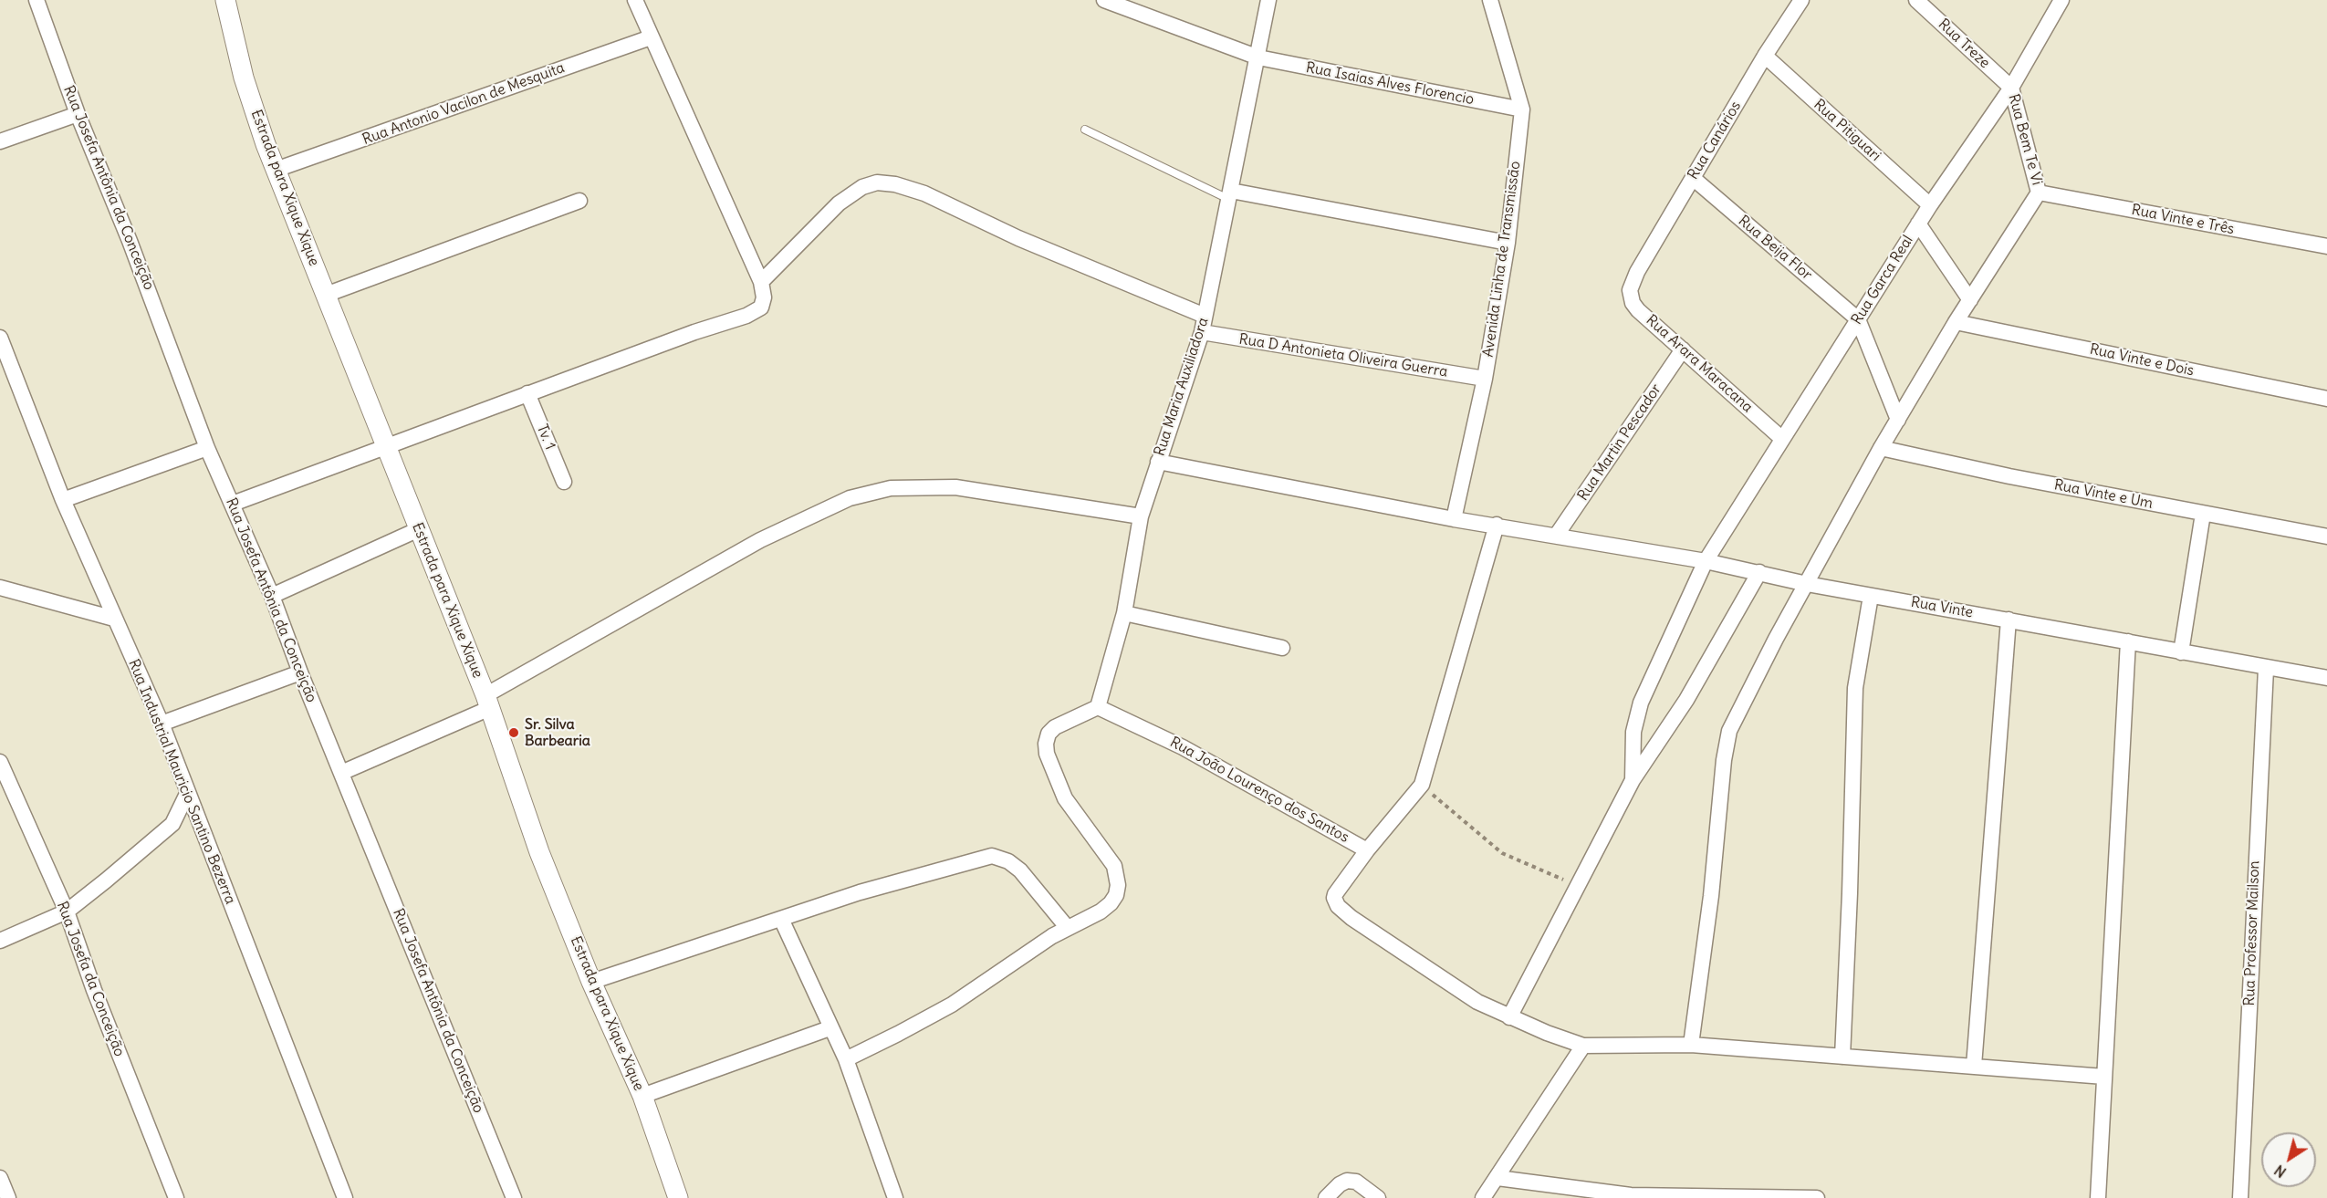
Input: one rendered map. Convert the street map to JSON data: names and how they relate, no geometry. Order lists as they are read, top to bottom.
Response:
{
  "streets": {
    "street": [
      "Rua Treze",
      "Rua Isaias Alves Florencio",
      "Rua Antonio Vacilon de Mesquita",
      "Rua Pitiguari",
      "Rua Bem Te Vi",
      "Rua Canários",
      "Rua Josefa Antônia da Conceição",
      "Estrada para Xique Xique",
      "Rua Vinte e Três",
      "Rua Beija Flor",
      "Avenida Linha de Transmissão",
      "Rua Garca Real",
      "Rua D Antonieta Oliveira Guerra",
      "Rua Vinte e Dois",
      "Rua Arara Maracana",
      "Rua Maria Auxiliadora",
      "Tv. 1",
      "Rua Martin Pescador",
      "Rua Vinte e Um",
      "Rua Vinte",
      "Rua Industrial Mauricio Santino Bezerra",
      "Rua João Lourenço dos Santos",
      "Rua Professor Mailson",
      "Rua Josefa da Conceição"
    ]
  },
  "crossings": [
    ["Rua Treze", "Rua Bem Te Vi"],
    ["Rua Treze", "Rua Garca Real"],
    ["Rua Isaias Alves Florencio", "Avenida Linha de Transmissão"],
    ["Rua Isaias Alves Florencio", "Rua Maria Auxiliadora"],
    ["Rua Antonio Vacilon de Mesquita", "Estrada para Xique Xique"],
    ["Rua Pitiguari", "Rua Canários"],
    ["Rua Pitiguari", "Rua Garca Real"],
    ["Rua Bem Te Vi", "Rua Vinte e Três"],
    ["Rua Bem Te Vi", "Rua Garca Real"],
    ["Rua Canários", "Rua Beija Flor"],
    ["Rua Canários", "Rua Arara Maracana"],
    ["Rua Beija Flor", "Rua Garca Real"],
    ["Avenida Linha de Transmissão", "Rua D Antonieta Oliveira Guerra"],
    ["Avenida Linha de Transmissão", "Rua Vinte"],
    ["Rua Garca Real", "Rua Arara Maracana"],
    ["Rua Garca Real", "Rua Vinte"],
    ["Rua D Antonieta Oliveira Guerra", "Rua Maria Auxiliadora"],
    ["Rua Arara Maracana", "Rua Martin Pescador"],
    ["Rua Maria Auxiliadora", "Rua Vinte"],
    ["Rua Maria Auxiliadora", "Rua João Lourenço dos Santos"],
    ["Rua Martin Pescador", "Rua Vinte"],
    ["Rua Vinte", "Rua Professor Mailson"]
  ],
  "places": ["Sr. Silva Barbearia"],
  "north": "bottom left"
}
